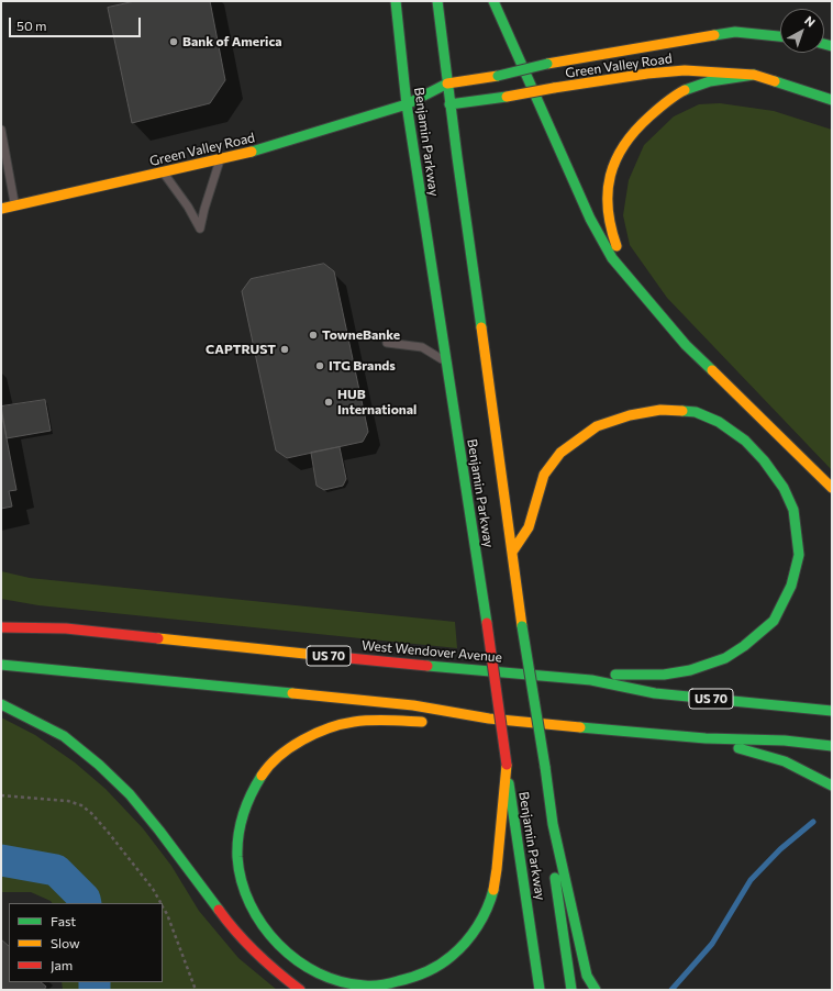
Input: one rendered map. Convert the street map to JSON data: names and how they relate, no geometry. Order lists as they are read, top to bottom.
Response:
{
  "streets": {
    "main road": [
      "Green Valley Road",
      "Benjamin Parkway",
      "West Wendover Avenue",
      "US 70"
    ]
  },
  "crossings": [
    ["Green Valley Road", "Benjamin Parkway"]
  ],
  "places": [
    "Bank of America",
    "TowneBanke",
    "CAPTRUST",
    "ITG Brands",
    "HUB International"
  ],
  "legend": ["Fast", "Slow", "Jam"],
  "scale_bar": "50 m",
  "north": "top right"
}
